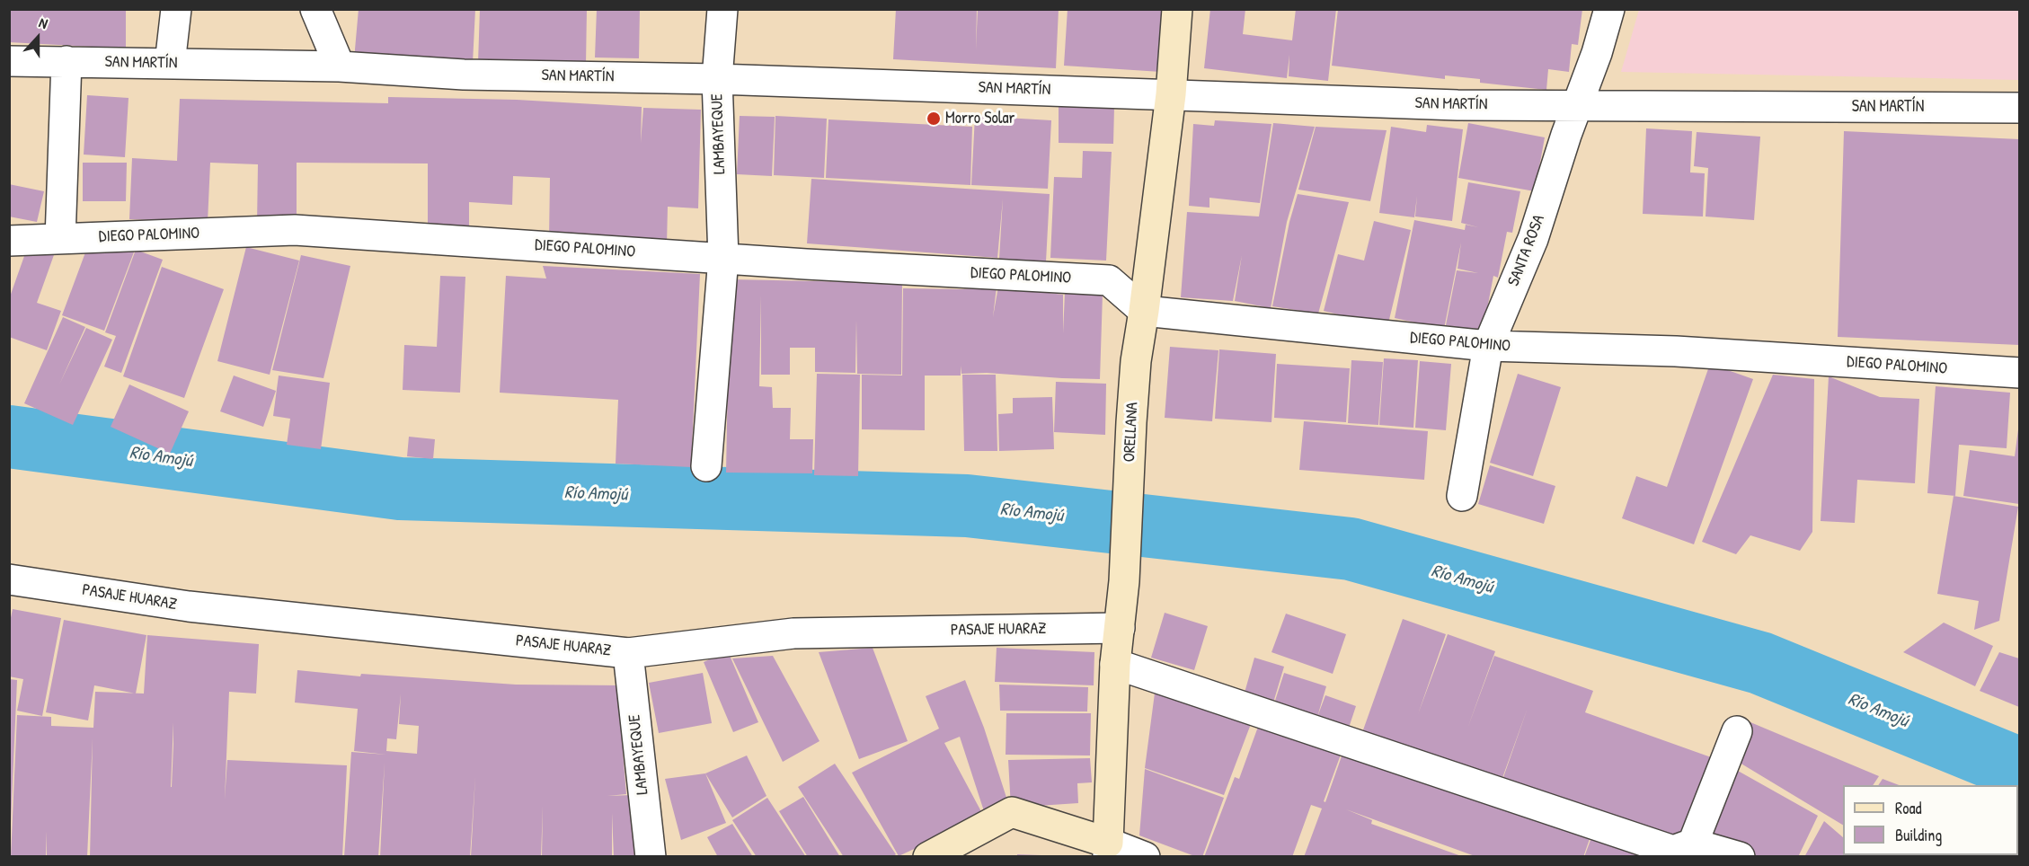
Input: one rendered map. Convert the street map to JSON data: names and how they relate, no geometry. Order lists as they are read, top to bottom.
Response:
{
  "streets": {
    "street": [
      "SAN MARTÍN",
      "LAMBAYEQUE",
      "DIEGO PALOMINO",
      "SANTA ROSA",
      "ORELLANA",
      "PASAJE HUARAZ"
    ]
  },
  "crossings": [
    ["SAN MARTÍN", "LAMBAYEQUE"],
    ["SAN MARTÍN", "SANTA ROSA"],
    ["SAN MARTÍN", "ORELLANA"],
    ["LAMBAYEQUE", "DIEGO PALOMINO"],
    ["LAMBAYEQUE", "PASAJE HUARAZ"],
    ["DIEGO PALOMINO", "SANTA ROSA"],
    ["DIEGO PALOMINO", "ORELLANA"],
    ["ORELLANA", "PASAJE HUARAZ"]
  ],
  "water": ["Río Amojú"],
  "places": ["Morro Solar"],
  "legend": ["Road", "Building"],
  "north": "top"
}
